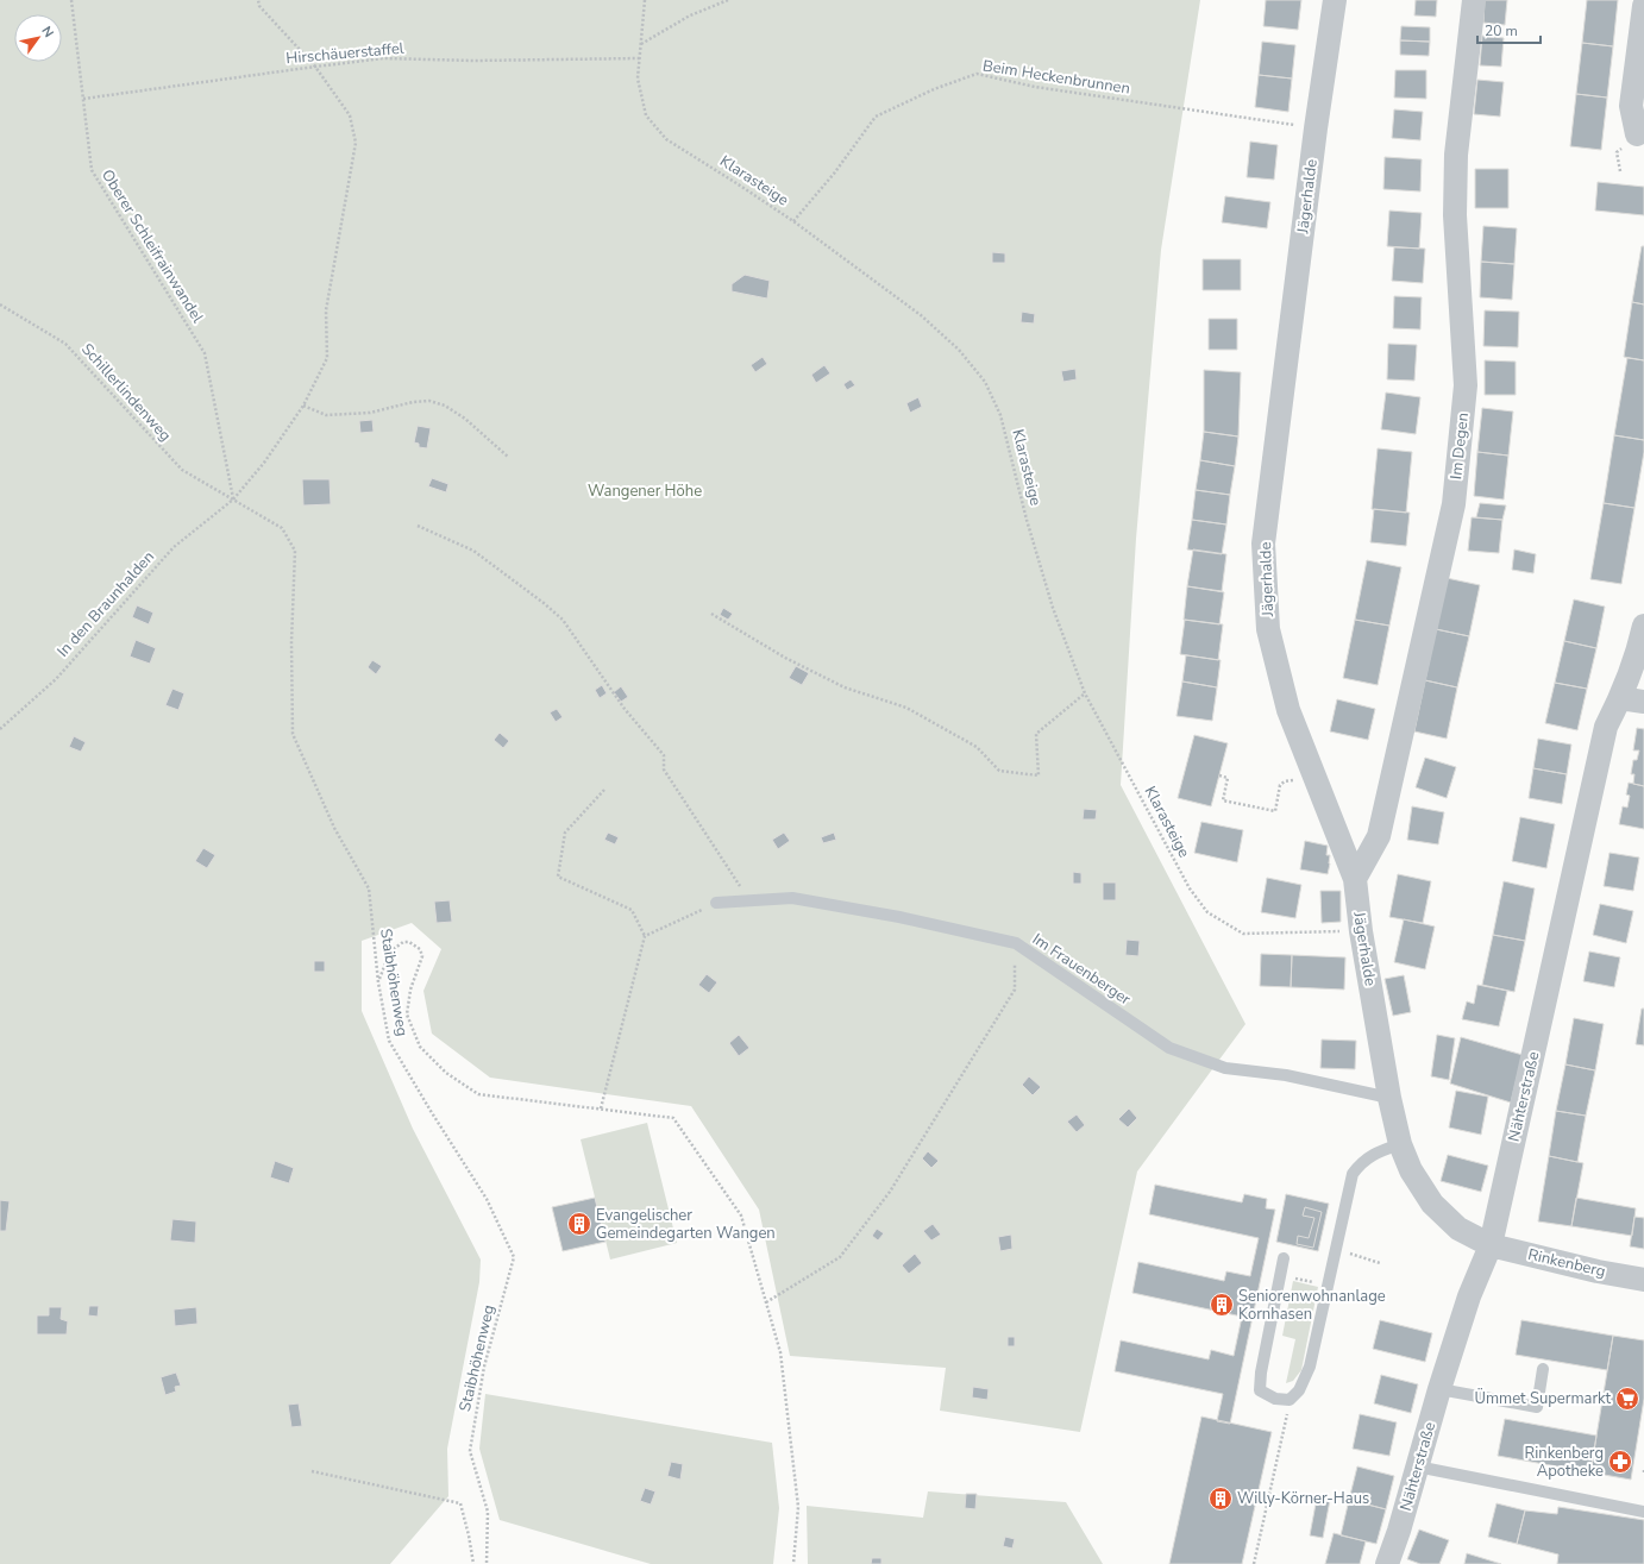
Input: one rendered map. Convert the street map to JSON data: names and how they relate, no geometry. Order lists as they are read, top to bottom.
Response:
{
  "streets": {
    "street": [
      "Jägerhalde",
      "Im Degen",
      "Nähterstraße",
      "Rinkenberg"
    ],
    "lane": ["Im Frauenberger"],
    "path": [
      "Hirschäuerstaffel",
      "Beim Heckenbrunnen",
      "Klarasteige",
      "Oberer Schleifrainwandel",
      "Schillerlindenweg",
      "In den Braunhalden",
      "Staibhöhenweg"
    ]
  },
  "crossings": [
    ["Hirschäuerstaffel", "Klarasteige"],
    ["Hirschäuerstaffel", "Oberer Schleifrainwandel"],
    ["Hirschäuerstaffel", "In den Braunhalden"],
    ["Beim Heckenbrunnen", "Klarasteige"],
    ["Beim Heckenbrunnen", "Jägerhalde"],
    ["Klarasteige", "Jägerhalde"],
    ["Jägerhalde", "Im Degen"],
    ["Jägerhalde", "Im Frauenberger"],
    ["Jägerhalde", "Nähterstraße"],
    ["Jägerhalde", "Rinkenberg"],
    ["Oberer Schleifrainwandel", "Schillerlindenweg"],
    ["Oberer Schleifrainwandel", "In den Braunhalden"],
    ["Oberer Schleifrainwandel", "Staibhöhenweg"],
    ["Schillerlindenweg", "In den Braunhalden"],
    ["Schillerlindenweg", "Staibhöhenweg"],
    ["In den Braunhalden", "Staibhöhenweg"],
    ["Nähterstraße", "Rinkenberg"]
  ],
  "parks": ["Wangener Höhe"],
  "places": {
    "building": ["Evangelischer Gemeindegarten Wangen", "Seniorenwohnanlage Kornhasen", "Willy-Körner-Haus"],
    "supermarket": ["Ümmet Supermarkt"],
    "pharmacy": ["Rinkenberg Apotheke"]
  },
  "scale_bar": "20 m",
  "north": "top right"
}
